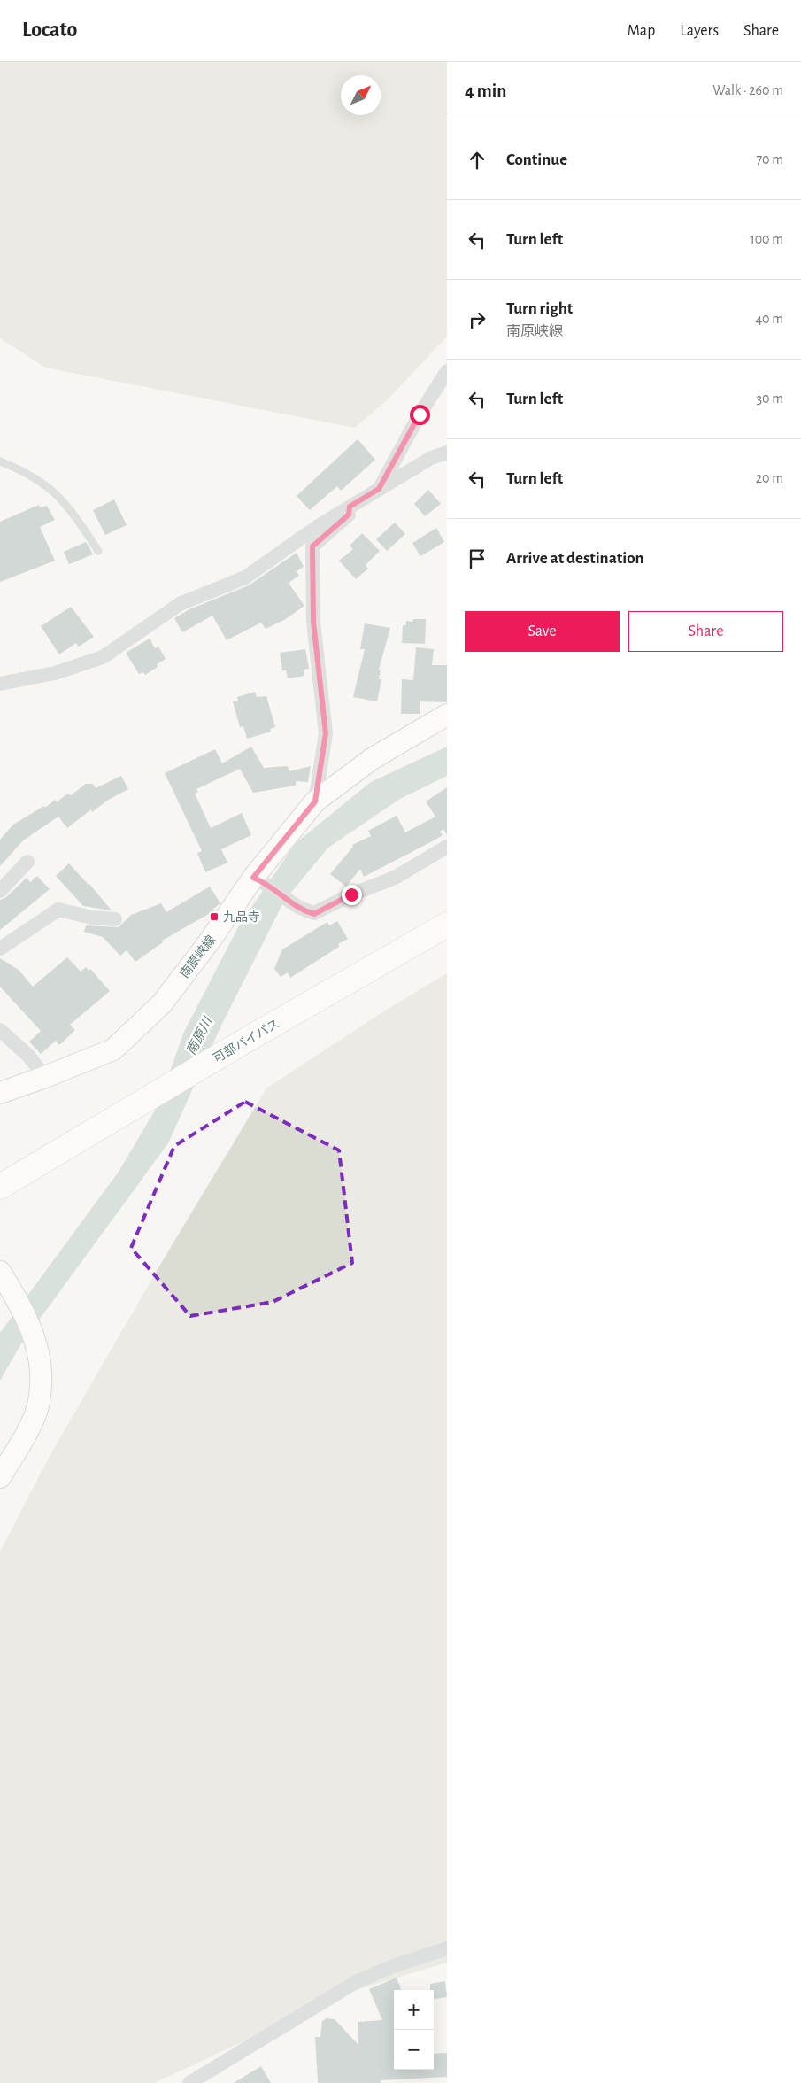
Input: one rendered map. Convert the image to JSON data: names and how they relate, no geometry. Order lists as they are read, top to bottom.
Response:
{
  "streets": {
    "highway": ["可部バイパス"],
    "main road": ["南原峡線"]
  },
  "water": ["南原川"],
  "places": {
    "transit": ["九品寺"]
  },
  "north": "top right",
  "page": {
    "header": "Locato",
    "nav": ["Map", "Layers", "Share"],
    "heading": ["4 min", "Walk · 260 m"],
    "list": [
      ["Continue", "70 m"],
      ["Turn left", "100 m"],
      ["Turn right", "南原峡線", "40 m"],
      ["Turn left", "30 m"],
      ["Turn left", "20 m"],
      "Arrive at destination"
    ],
    "buttons": ["Save", "Share"],
    "map_buttons": ["+", "−"]
  }
}
